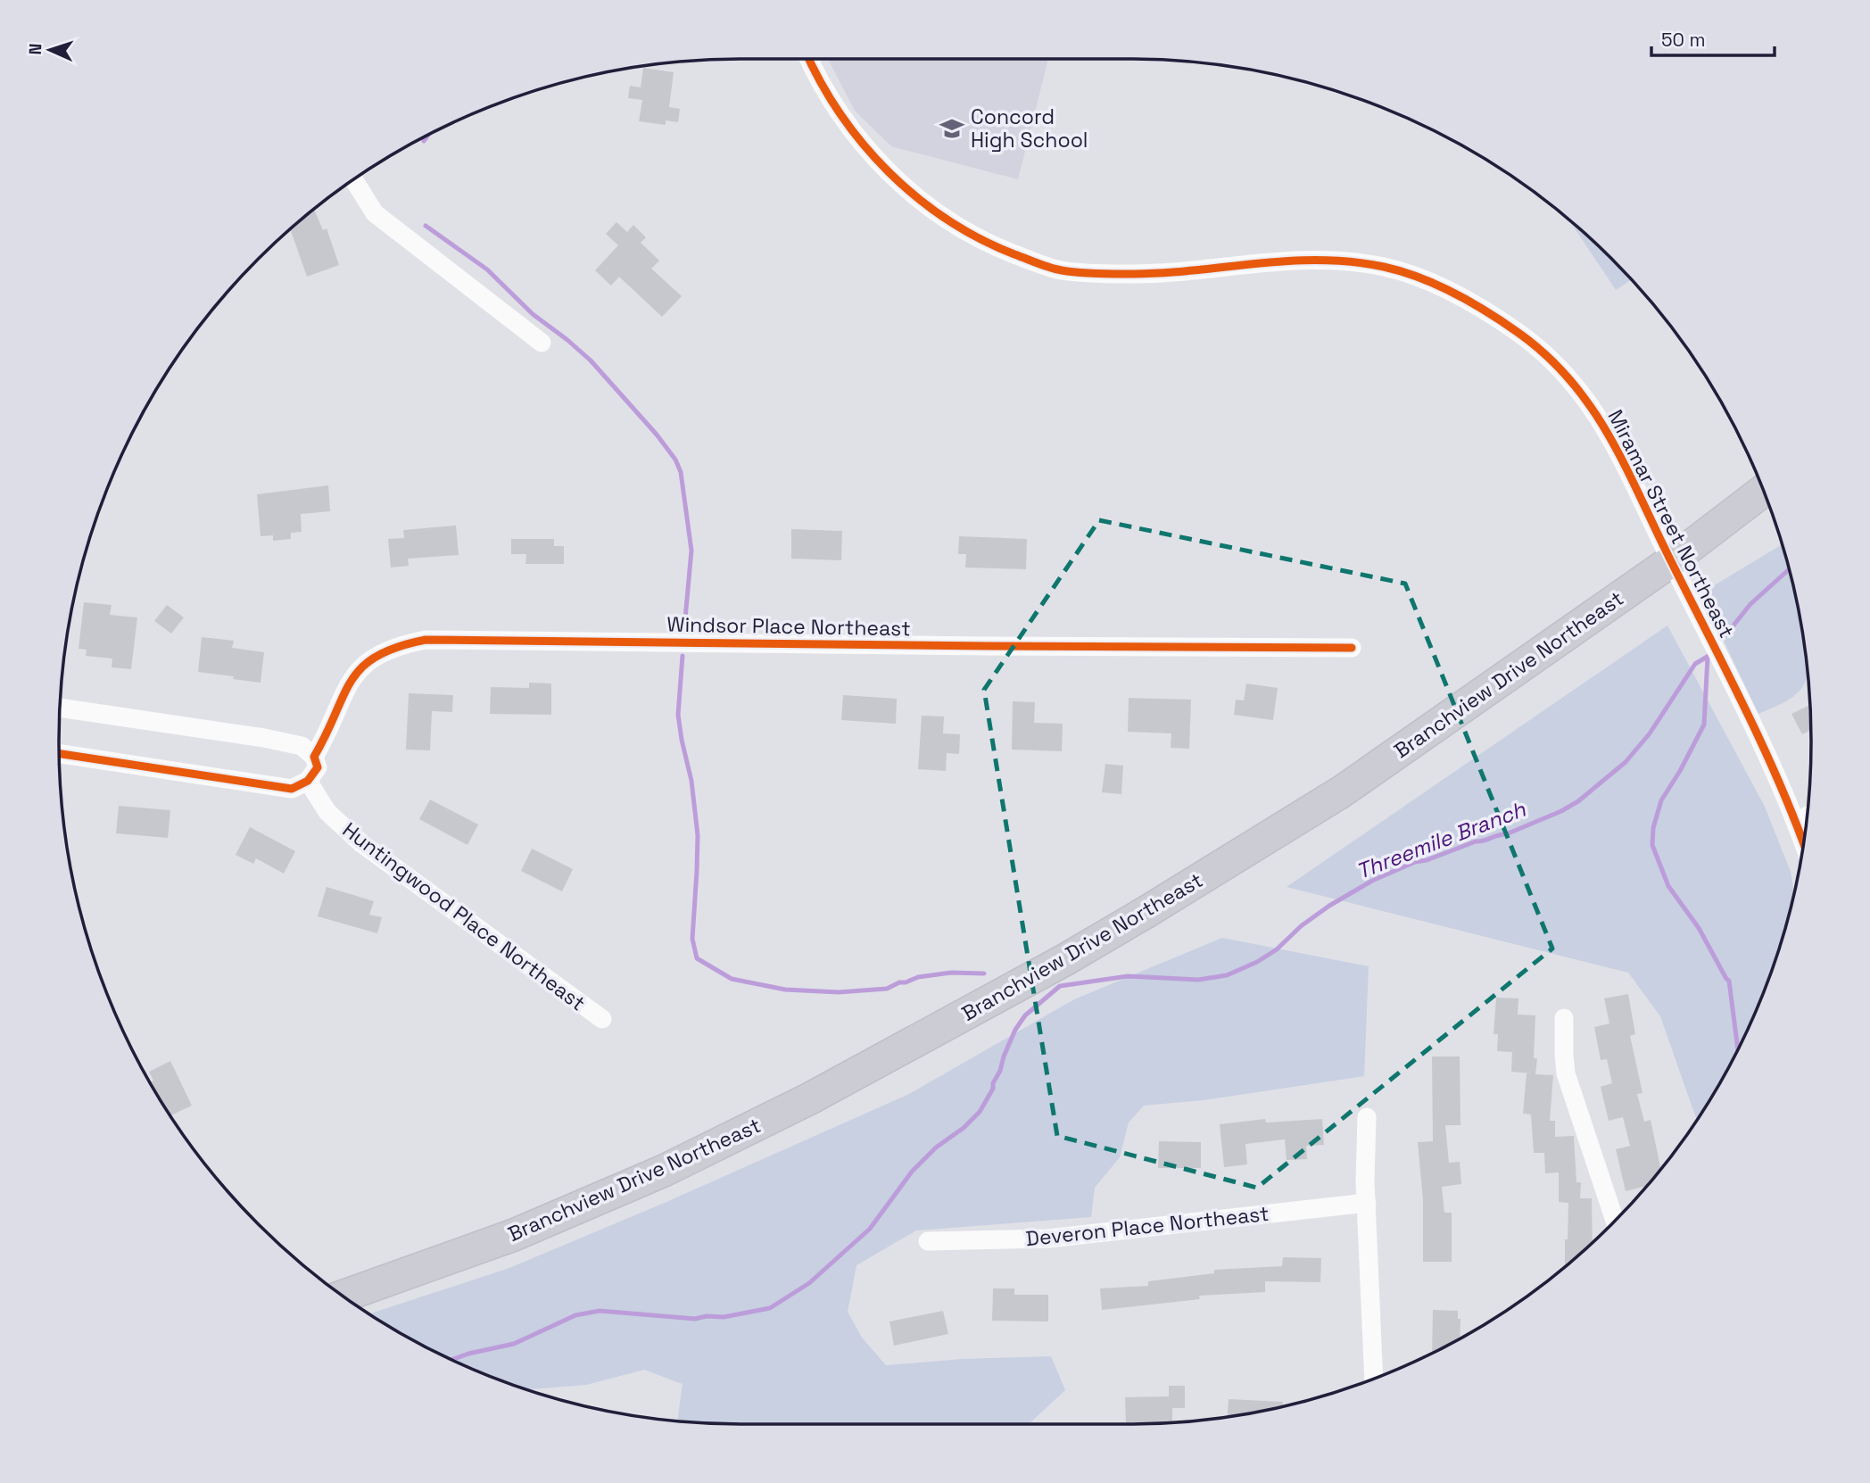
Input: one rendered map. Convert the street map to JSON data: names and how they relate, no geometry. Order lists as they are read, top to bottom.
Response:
{
  "streets": {
    "main road": ["Branchview Drive Northeast"],
    "street": [
      "Miramar Street Northeast",
      "Windsor Place Northeast",
      "Huntingwood Place Northeast",
      "Deveron Place Northeast"
    ]
  },
  "crossings": [
    ["Miramar Street Northeast", "Branchview Drive Northeast"],
    ["Windsor Place Northeast", "Huntingwood Place Northeast"]
  ],
  "water": ["Threemile Branch"],
  "places": {
    "school or university": ["Concord High School"]
  },
  "scale_bar": "50 m",
  "north": "left"
}
